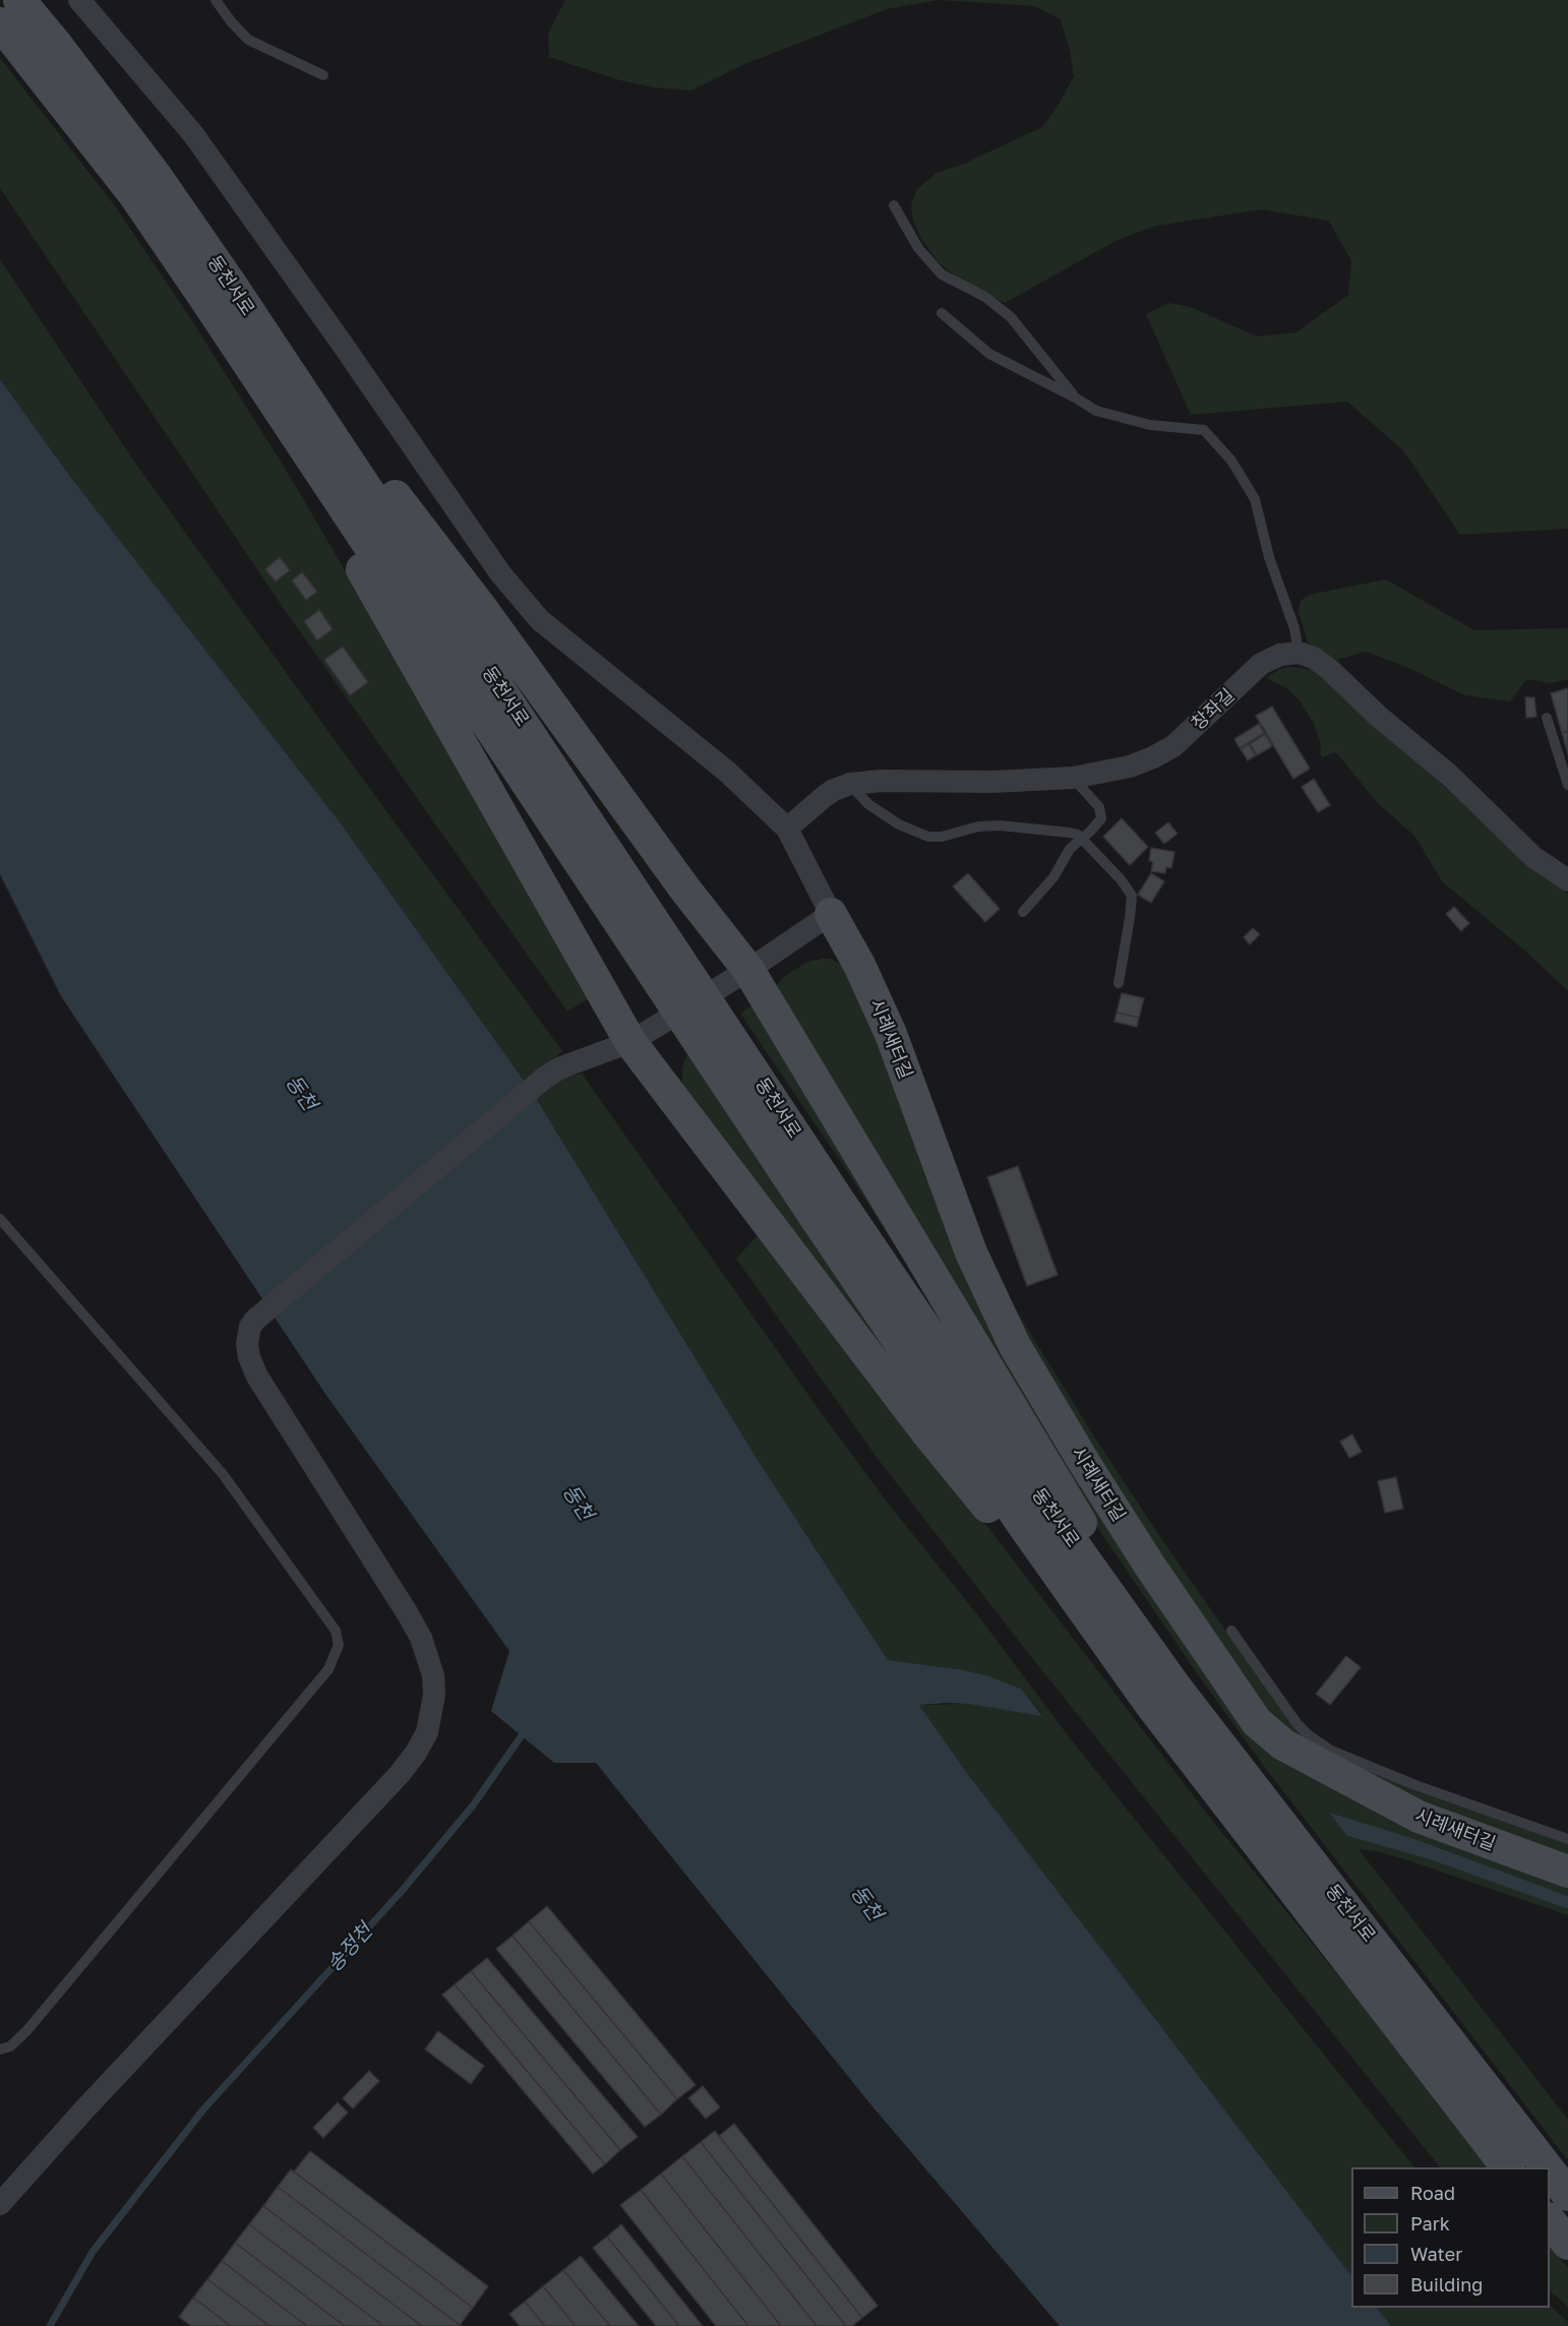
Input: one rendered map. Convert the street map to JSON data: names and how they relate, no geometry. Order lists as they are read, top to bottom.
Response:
{
  "streets": {
    "main road": ["동천서로", "시례새터길"],
    "street": ["창좌길"]
  },
  "water": ["동천", "송정천"],
  "legend": [
    "Road",
    "Park",
    "Water",
    "Building"
  ]
}
